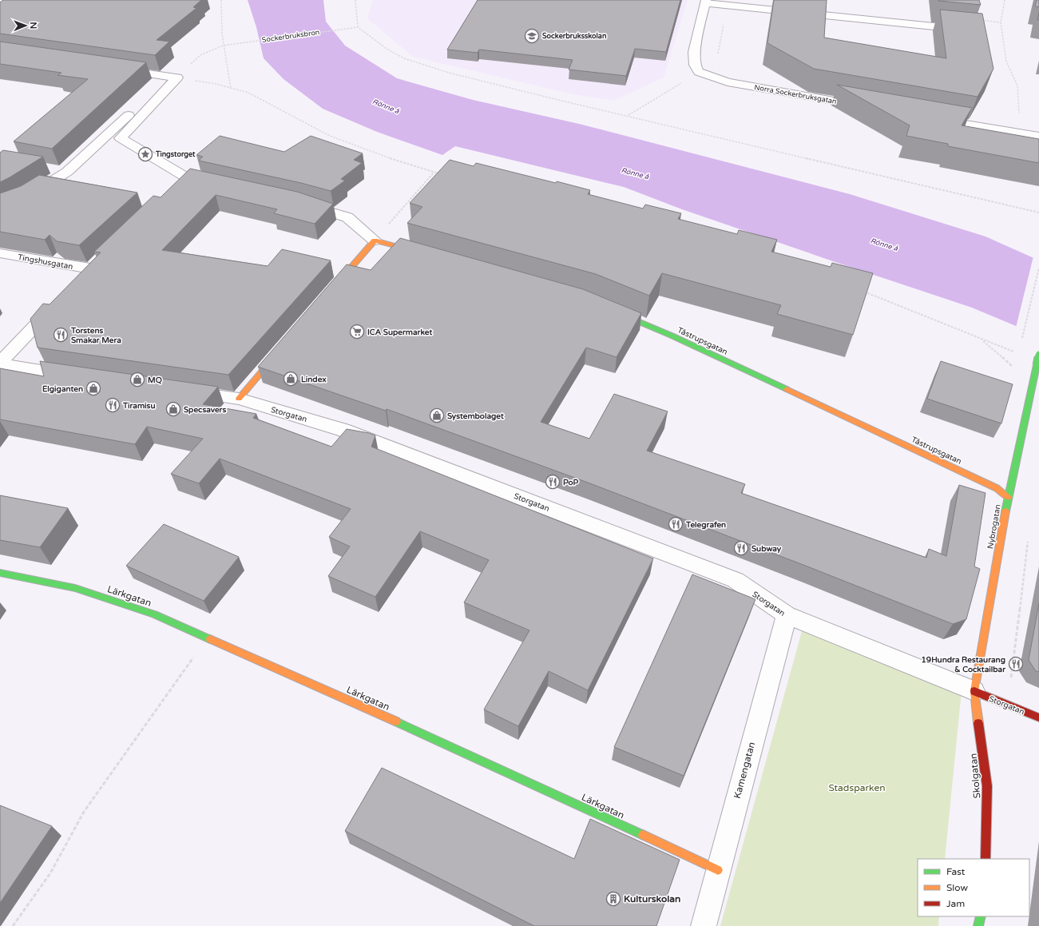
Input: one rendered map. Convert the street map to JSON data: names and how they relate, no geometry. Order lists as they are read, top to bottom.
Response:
{
  "streets": {
    "street": [
      "Norra Sockerbruksgatan",
      "Tingshusgatan",
      "Tåstrupsgatan",
      "Storgatan",
      "Nybrogatan",
      "Lärkgatan",
      "Kamengatan",
      "Skolgatan"
    ],
    "path": ["Sockerbruksbron"]
  },
  "crossings": [
    ["Tåstrupsgatan", "Nybrogatan"],
    ["Storgatan", "Nybrogatan"],
    ["Storgatan", "Kamengatan"],
    ["Storgatan", "Skolgatan"],
    ["Nybrogatan", "Skolgatan"],
    ["Lärkgatan", "Kamengatan"]
  ],
  "water": ["Rönne å"],
  "parks": ["Stadsparken"],
  "places": {
    "school or university": ["Sockerbruksskolan"],
    "place": ["Tingstorget"],
    "supermarket": ["ICA Supermarket"],
    "restaurant": [
      "Torstens Smakar Mera",
      "Tiramisu",
      "PoP",
      "Telegrafen",
      "Subway",
      "19Hundra Restaurang & Cocktailbar"
    ],
    "shop": [
      "Lindex",
      "MQ",
      "Elgiganten",
      "Specsavers",
      "Systembolaget"
    ],
    "building": ["Kulturskolan"]
  },
  "legend": ["Fast", "Slow", "Jam"],
  "north": "right"
}
